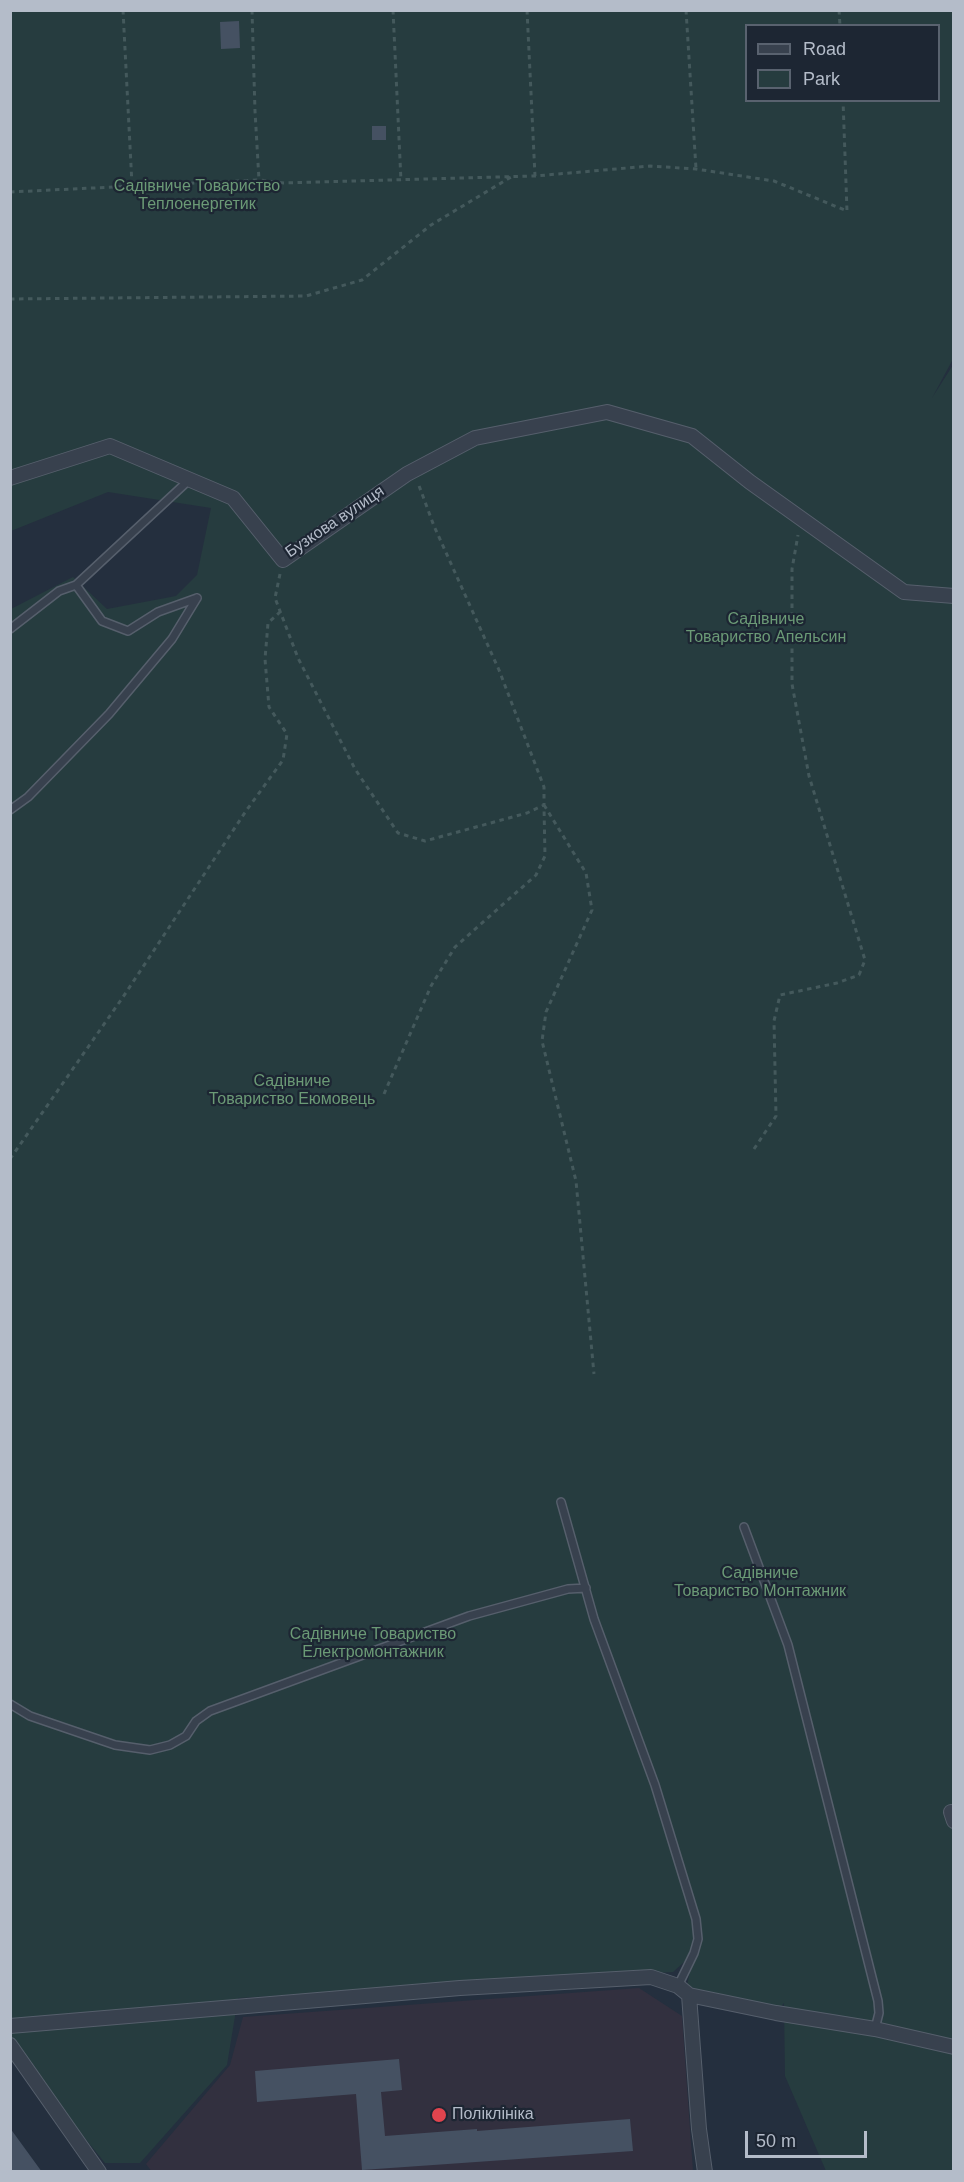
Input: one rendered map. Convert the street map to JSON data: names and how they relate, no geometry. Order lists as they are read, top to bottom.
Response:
{
  "streets": {
    "street": ["Бузкова вулиця"]
  },
  "parks": [
    "Садівниче Товариство Теплоенергетик",
    "Садівниче Товариство Апельсин",
    "Садівниче Товариство Еюмовець",
    "Садівниче Товариство Монтажник",
    "Садівниче Товариство Електромонтажник"
  ],
  "places": ["Поліклініка"],
  "legend": ["Road", "Park"],
  "scale_bar": "50 m"
}
